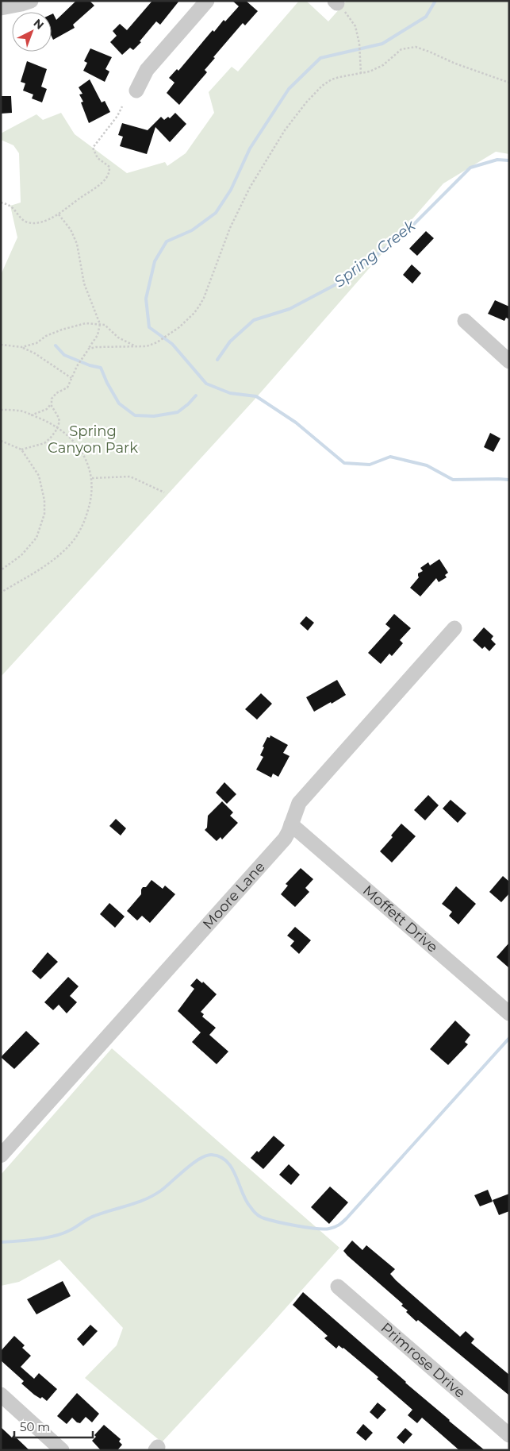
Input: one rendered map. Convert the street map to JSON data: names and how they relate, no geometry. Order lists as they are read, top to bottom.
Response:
{
  "streets": {
    "street": ["Moore Lane", "Moffett Drive", "Primrose Drive"]
  },
  "crossings": [
    ["Moore Lane", "Moffett Drive"]
  ],
  "water": ["Spring Creek"],
  "parks": ["Spring Canyon Park"],
  "scale_bar": "50 m",
  "north": "top right"
}
